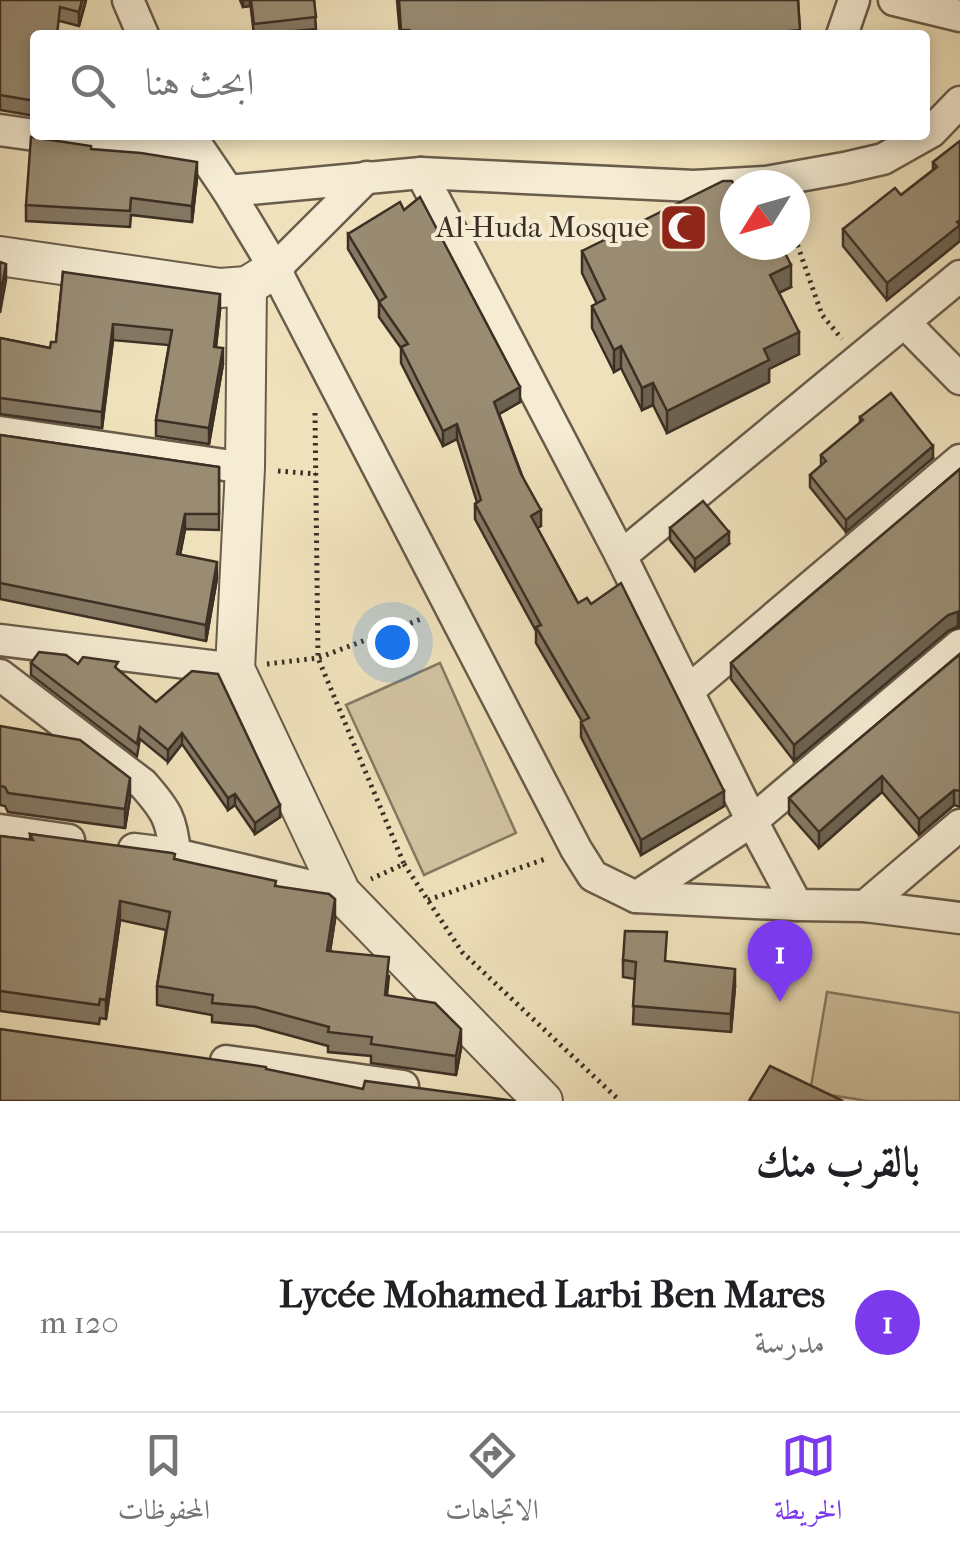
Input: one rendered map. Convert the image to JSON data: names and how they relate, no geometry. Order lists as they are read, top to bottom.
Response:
{
  "places": {
    "mosque": ["Al-Huda Mosque"]
  },
  "north": "bottom left",
  "page": {
    "search": "ابحث هنا",
    "pins": "1",
    "heading": "بالقرب منك",
    "list": [
      {
        "mark": "1",
        "name": "Lycée Mohamed Larbi Ben Mares",
        "note": "مدرسة",
        "value": "120 m"
      }
    ],
    "nav": ["الخريطة", "الاتجاهات", "المحفوظات"]
  }
}
